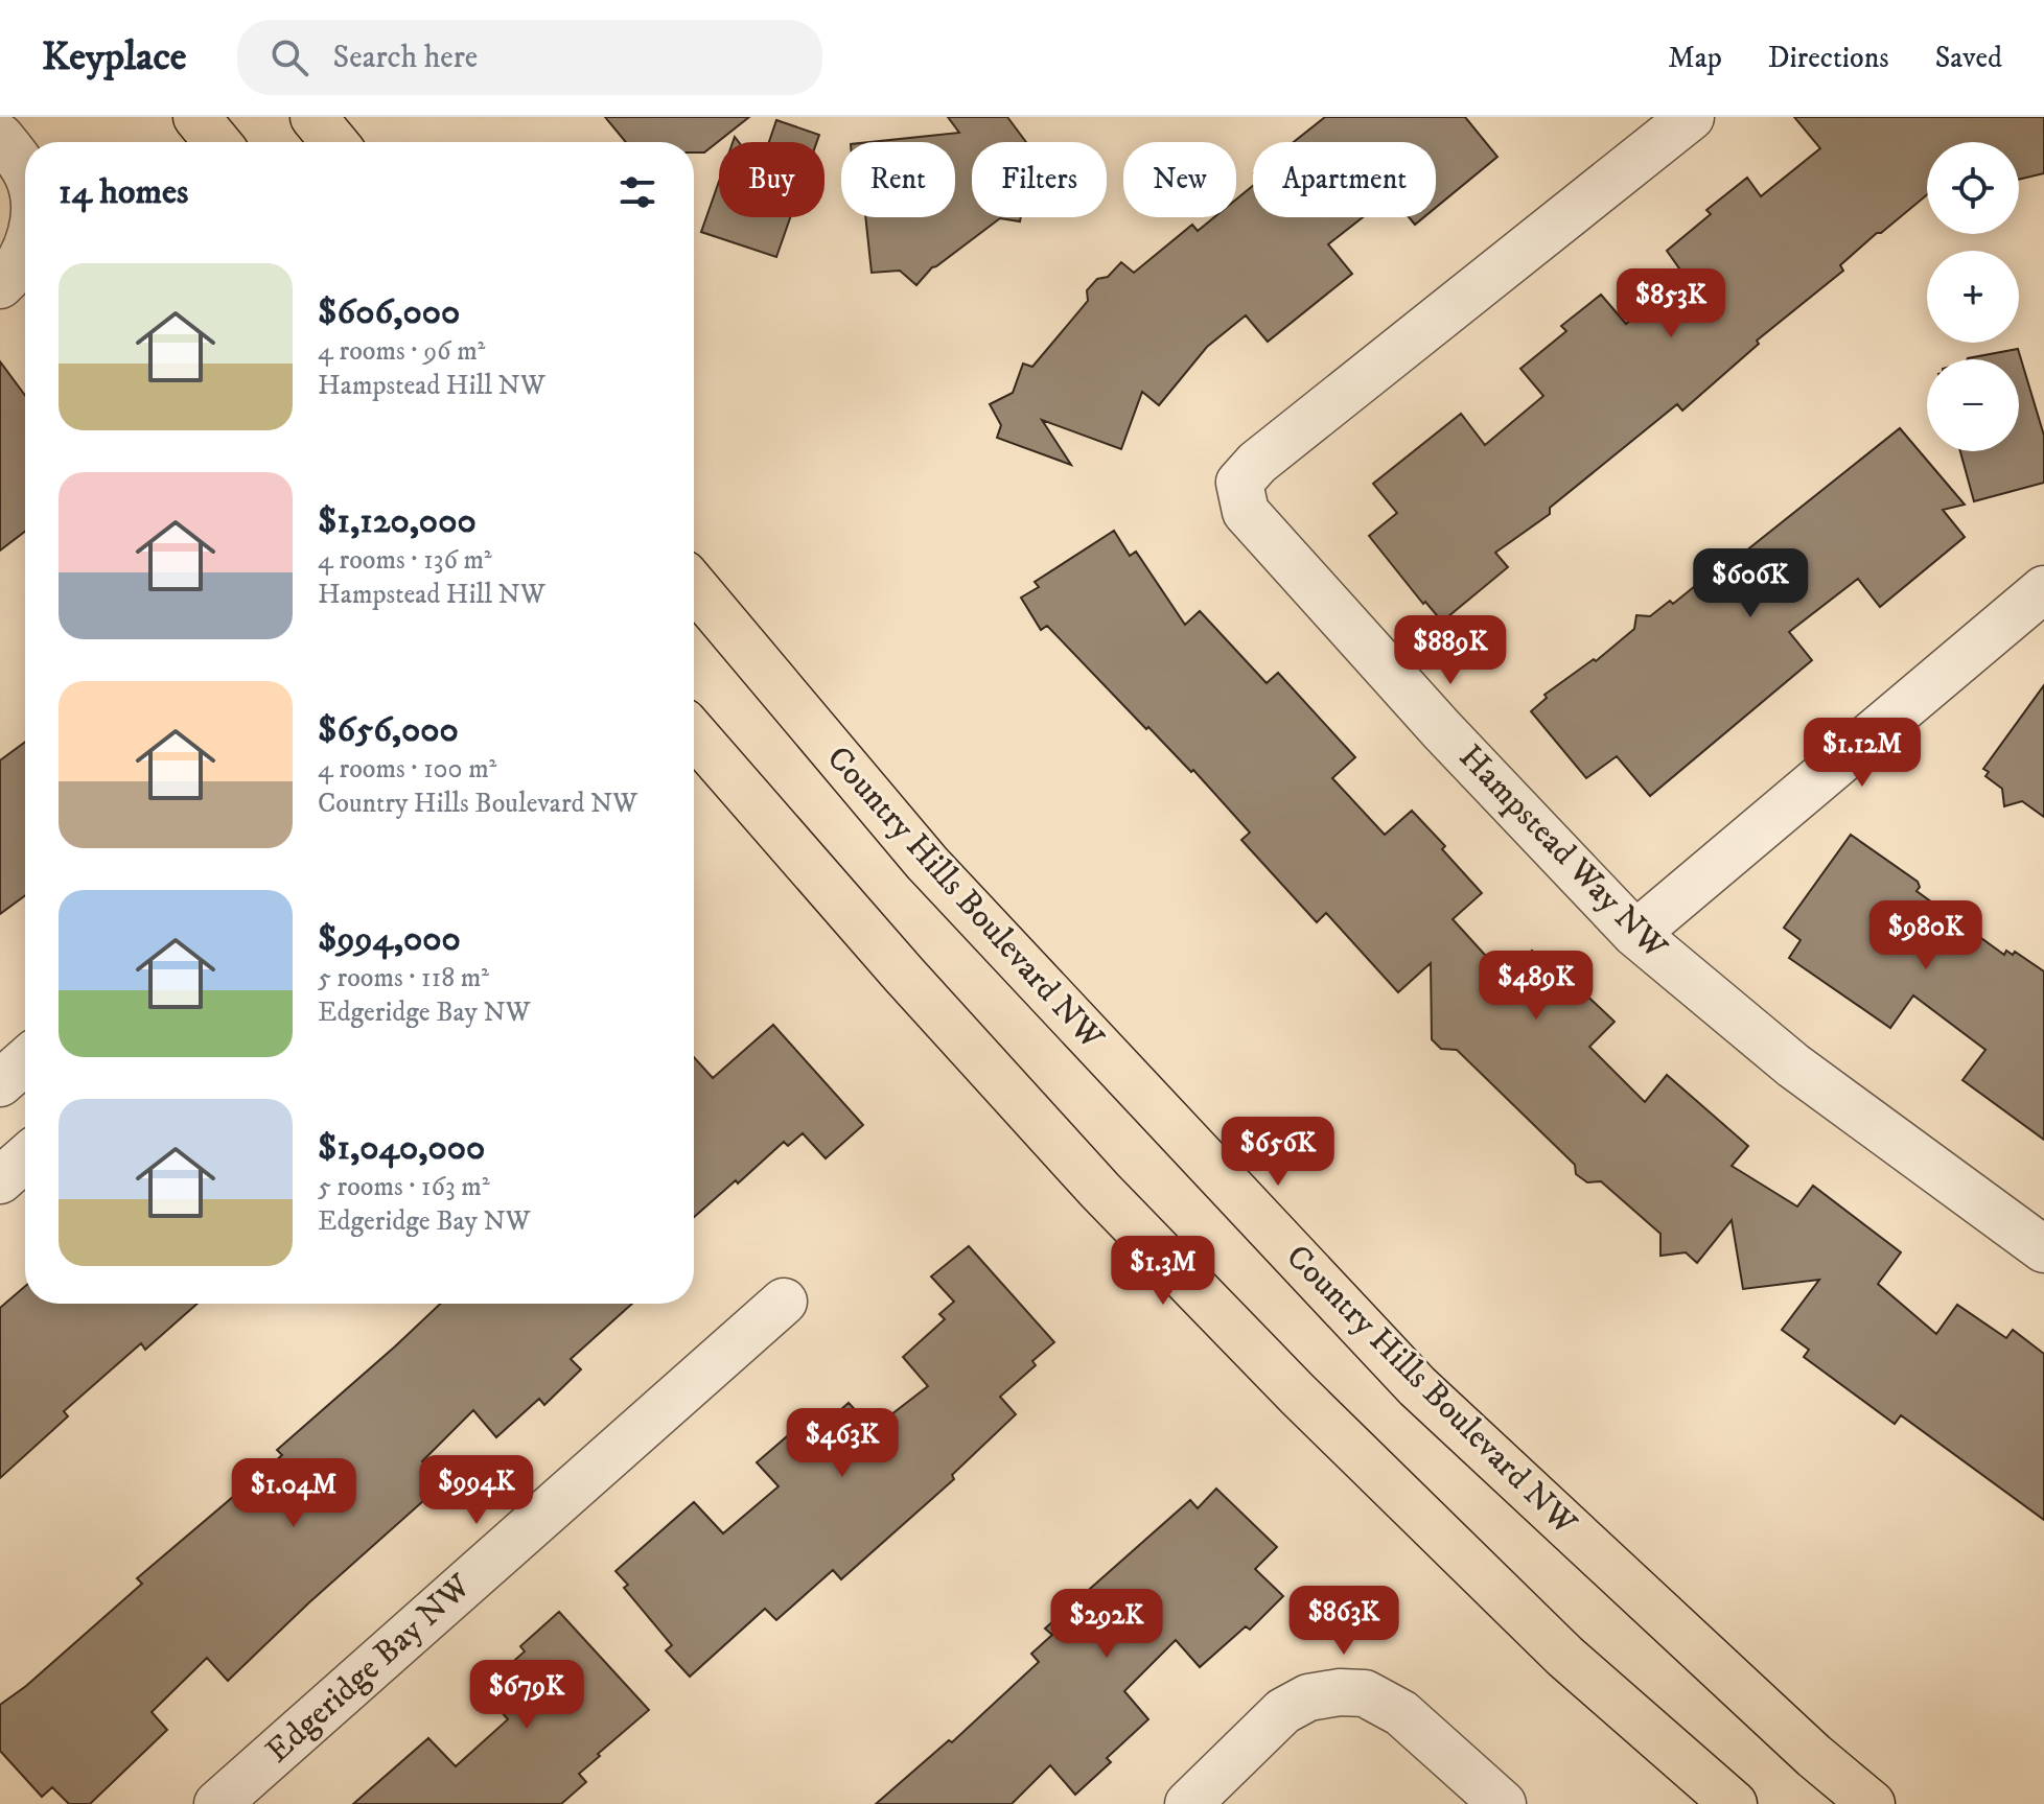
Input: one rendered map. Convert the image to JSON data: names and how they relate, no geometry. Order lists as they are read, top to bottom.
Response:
{
  "streets": {
    "main road": ["Country Hills Boulevard NW"],
    "street": ["Hampstead Way NW", "Edgeridge Bay NW"]
  },
  "page": {
    "header": "Keyplace",
    "search": "Search here",
    "nav": ["Map", "Directions", "Saved"],
    "map_buttons": ["+", "−"],
    "chip": [
      "Buy",
      "Rent",
      "Filters",
      "New",
      "Apartment"
    ],
    "heading": "14 homes",
    "list": [
      {
        "name": "$606,000",
        "note": "4 rooms · 96 m² · Hampstead Hill NW"
      },
      {
        "name": "$1,120,000",
        "note": "4 rooms · 136 m² · Hampstead Hill NW"
      },
      {
        "name": "$656,000",
        "note": "4 rooms · 100 m² · Country Hills Boulevard NW"
      },
      {
        "name": "$994,000",
        "note": "5 rooms · 118 m² · Edgeridge Bay NW"
      },
      {
        "name": "$1,040,000",
        "note": "5 rooms · 163 m² · Edgeridge Bay NW"
      }
    ],
    "price": [
      "$853K",
      "$606K",
      "$889K",
      "$1.12M",
      "$980K",
      "$489K",
      "$656K",
      "$1.3M",
      "$463K",
      "$994K",
      "$1.04M",
      "$863K",
      "$292K",
      "$679K"
    ]
  }
}
